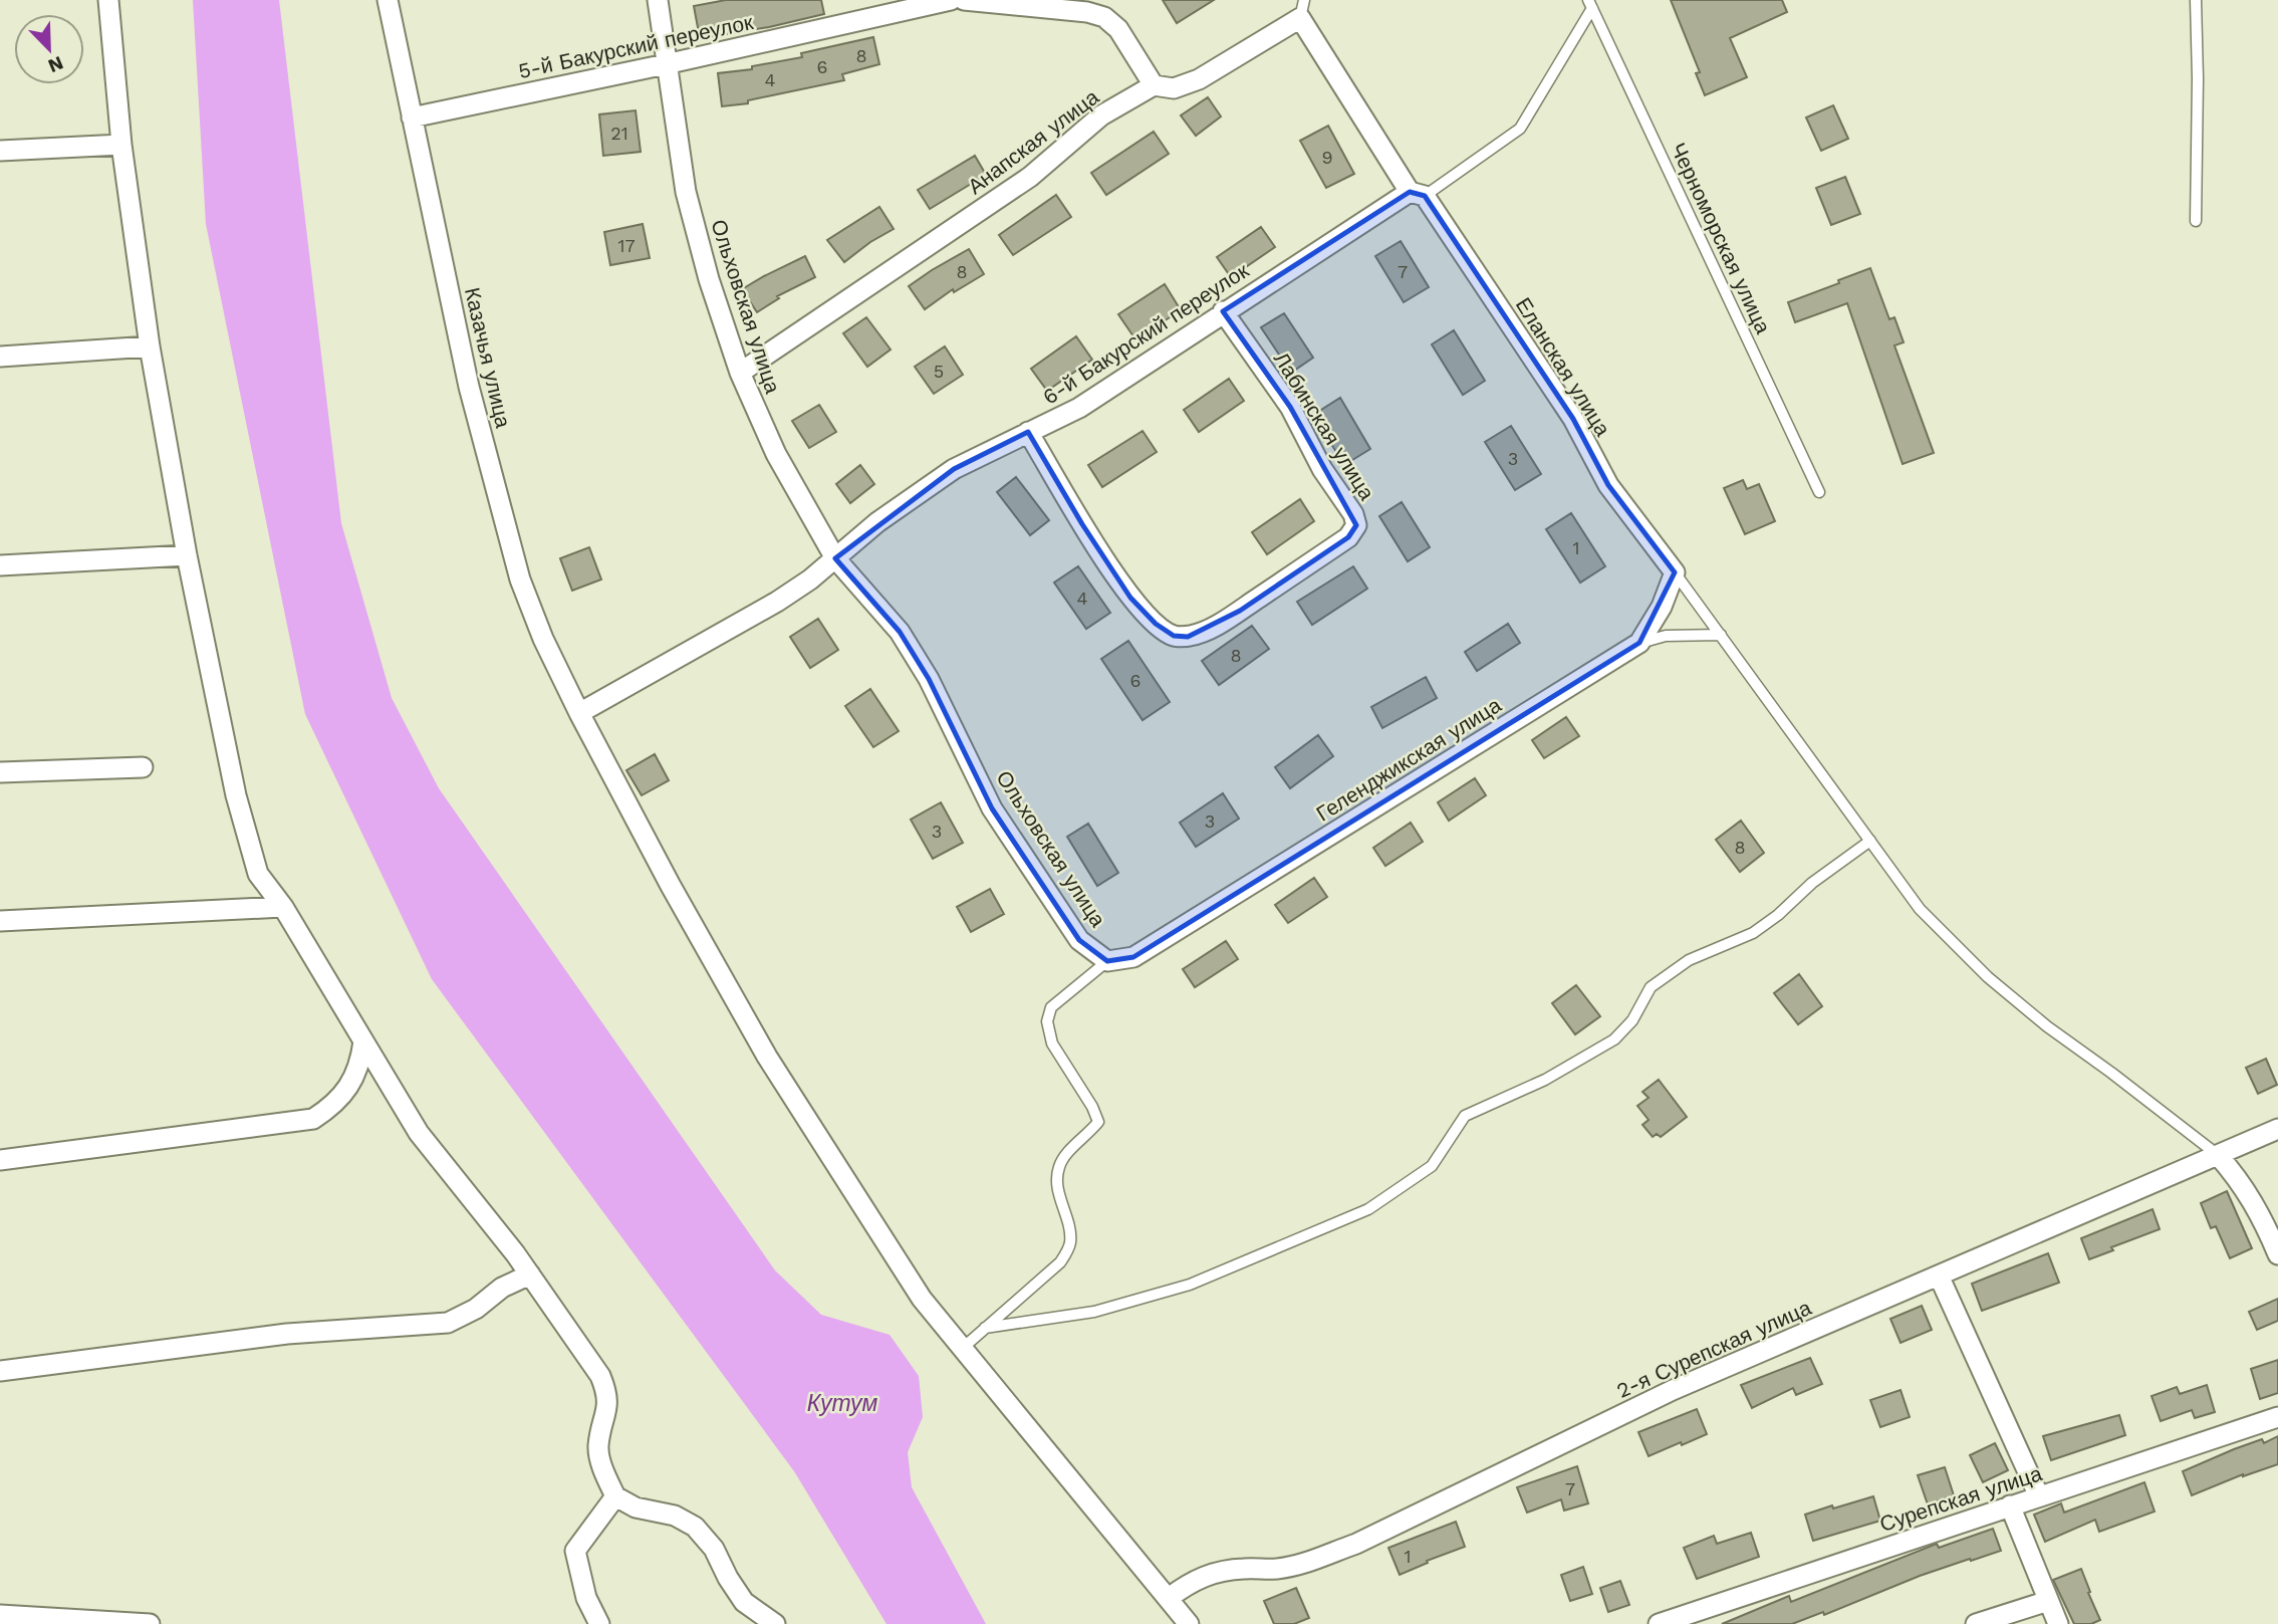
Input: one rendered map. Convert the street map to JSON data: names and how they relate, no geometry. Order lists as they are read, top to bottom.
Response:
{
  "streets": {
    "street": [
      "5-й Бакурский переулок",
      "Анапская улица",
      "Ольховская улица",
      "6-й Бакурский переулок",
      "Казачья улица",
      "Еланская улица",
      "Лабинская улица",
      "Геленджикская улица",
      "2-я Сурепская улица",
      "Сурепская улица"
    ],
    "lane": ["Черноморская улица"]
  },
  "crossings": [
    ["5-й Бакурский переулок", "Ольховская улица"],
    ["5-й Бакурский переулок", "Казачья улица"],
    ["Анапская улица", "Ольховская улица"],
    ["Анапская улица", "6-й Бакурский переулок"],
    ["Анапская улица", "Еланская улица"],
    ["Ольховская улица", "6-й Бакурский переулок"],
    ["Ольховская улица", "Геленджикская улица"],
    ["6-й Бакурский переулок", "Казачья улица"],
    ["6-й Бакурский переулок", "Еланская улица"],
    ["6-й Бакурский переулок", "Лабинская улица"],
    ["Казачья улица", "2-я Сурепская улица"],
    ["Еланская улица", "Геленджикская улица"]
  ],
  "water": ["Кутум"],
  "house_numbers": [
    "8",
    "6",
    "4",
    "21",
    "9",
    "17",
    "8",
    "7",
    "5",
    "3",
    "1",
    "4",
    "8",
    "6",
    "3",
    "3",
    "8",
    "7",
    "1"
  ],
  "north": "bottom right"
}
